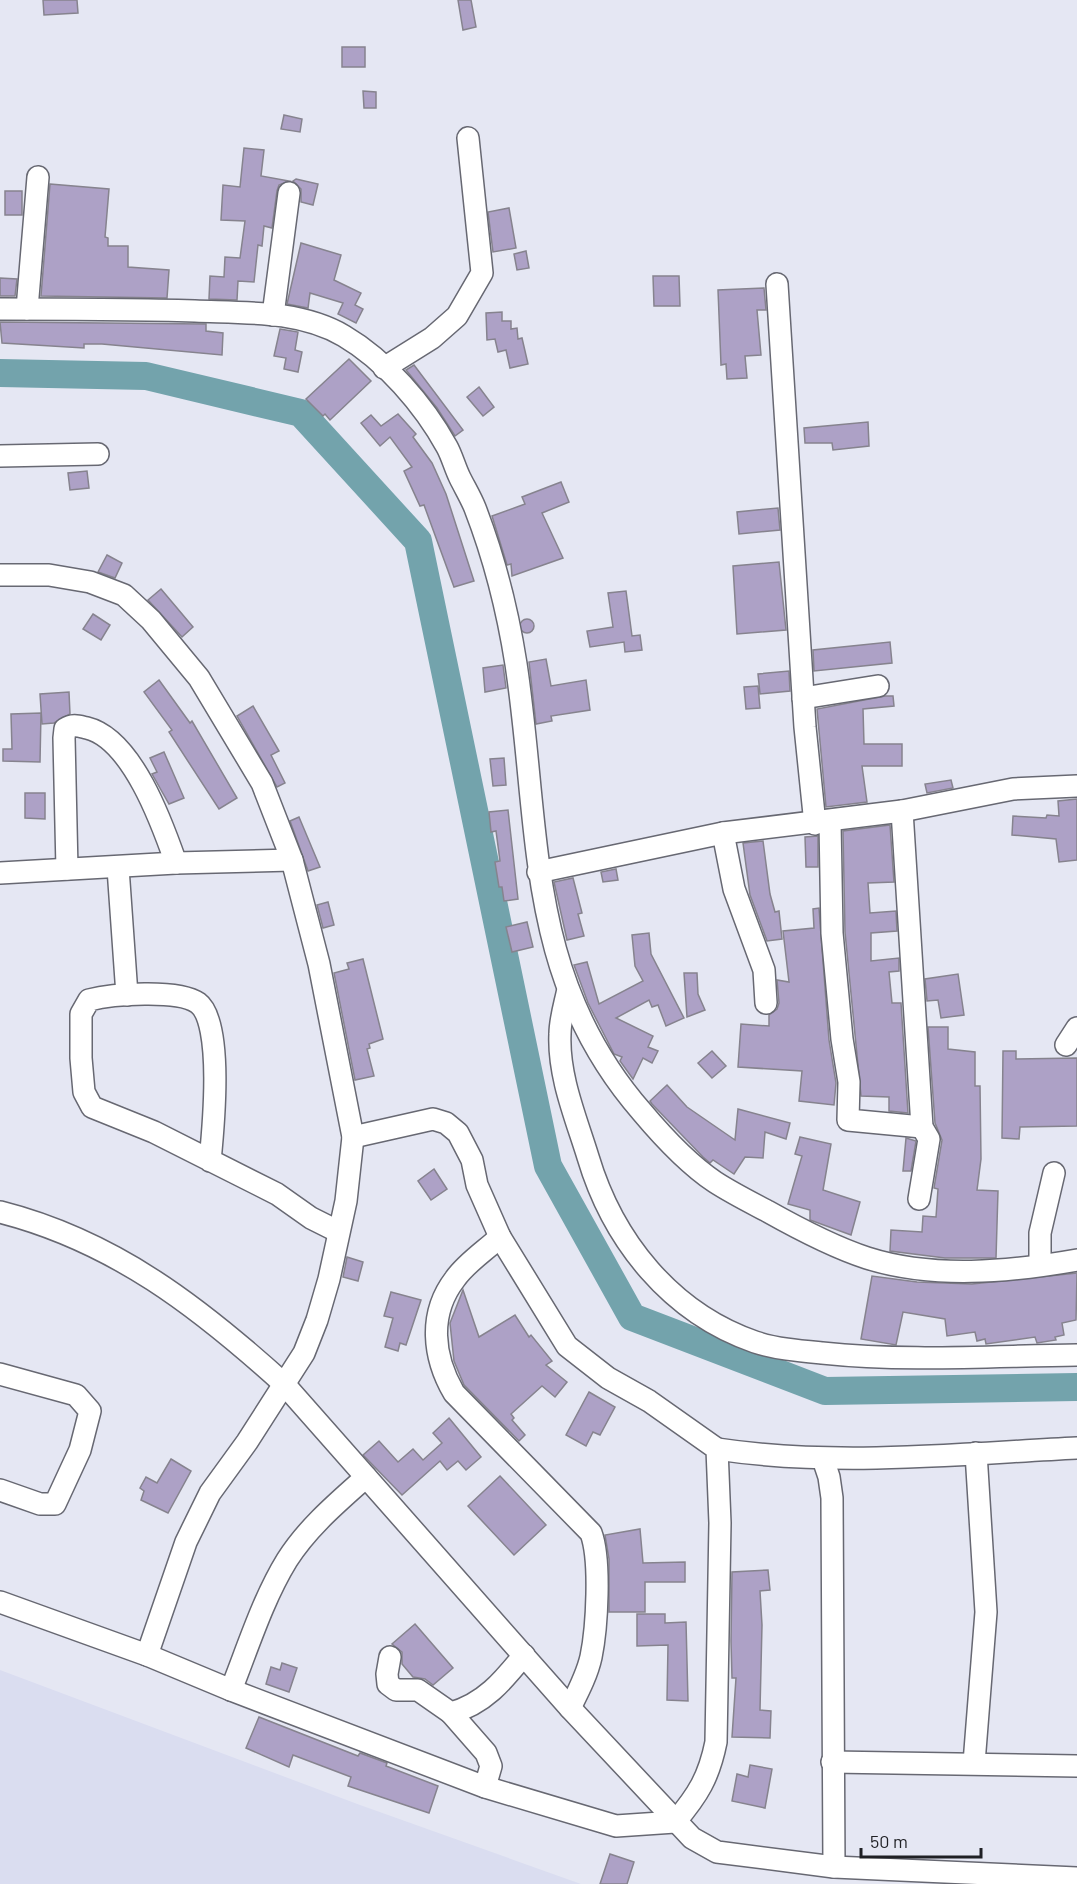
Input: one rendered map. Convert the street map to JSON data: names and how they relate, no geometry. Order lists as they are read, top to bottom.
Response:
{
  "scale_bar": "50 m"
}
